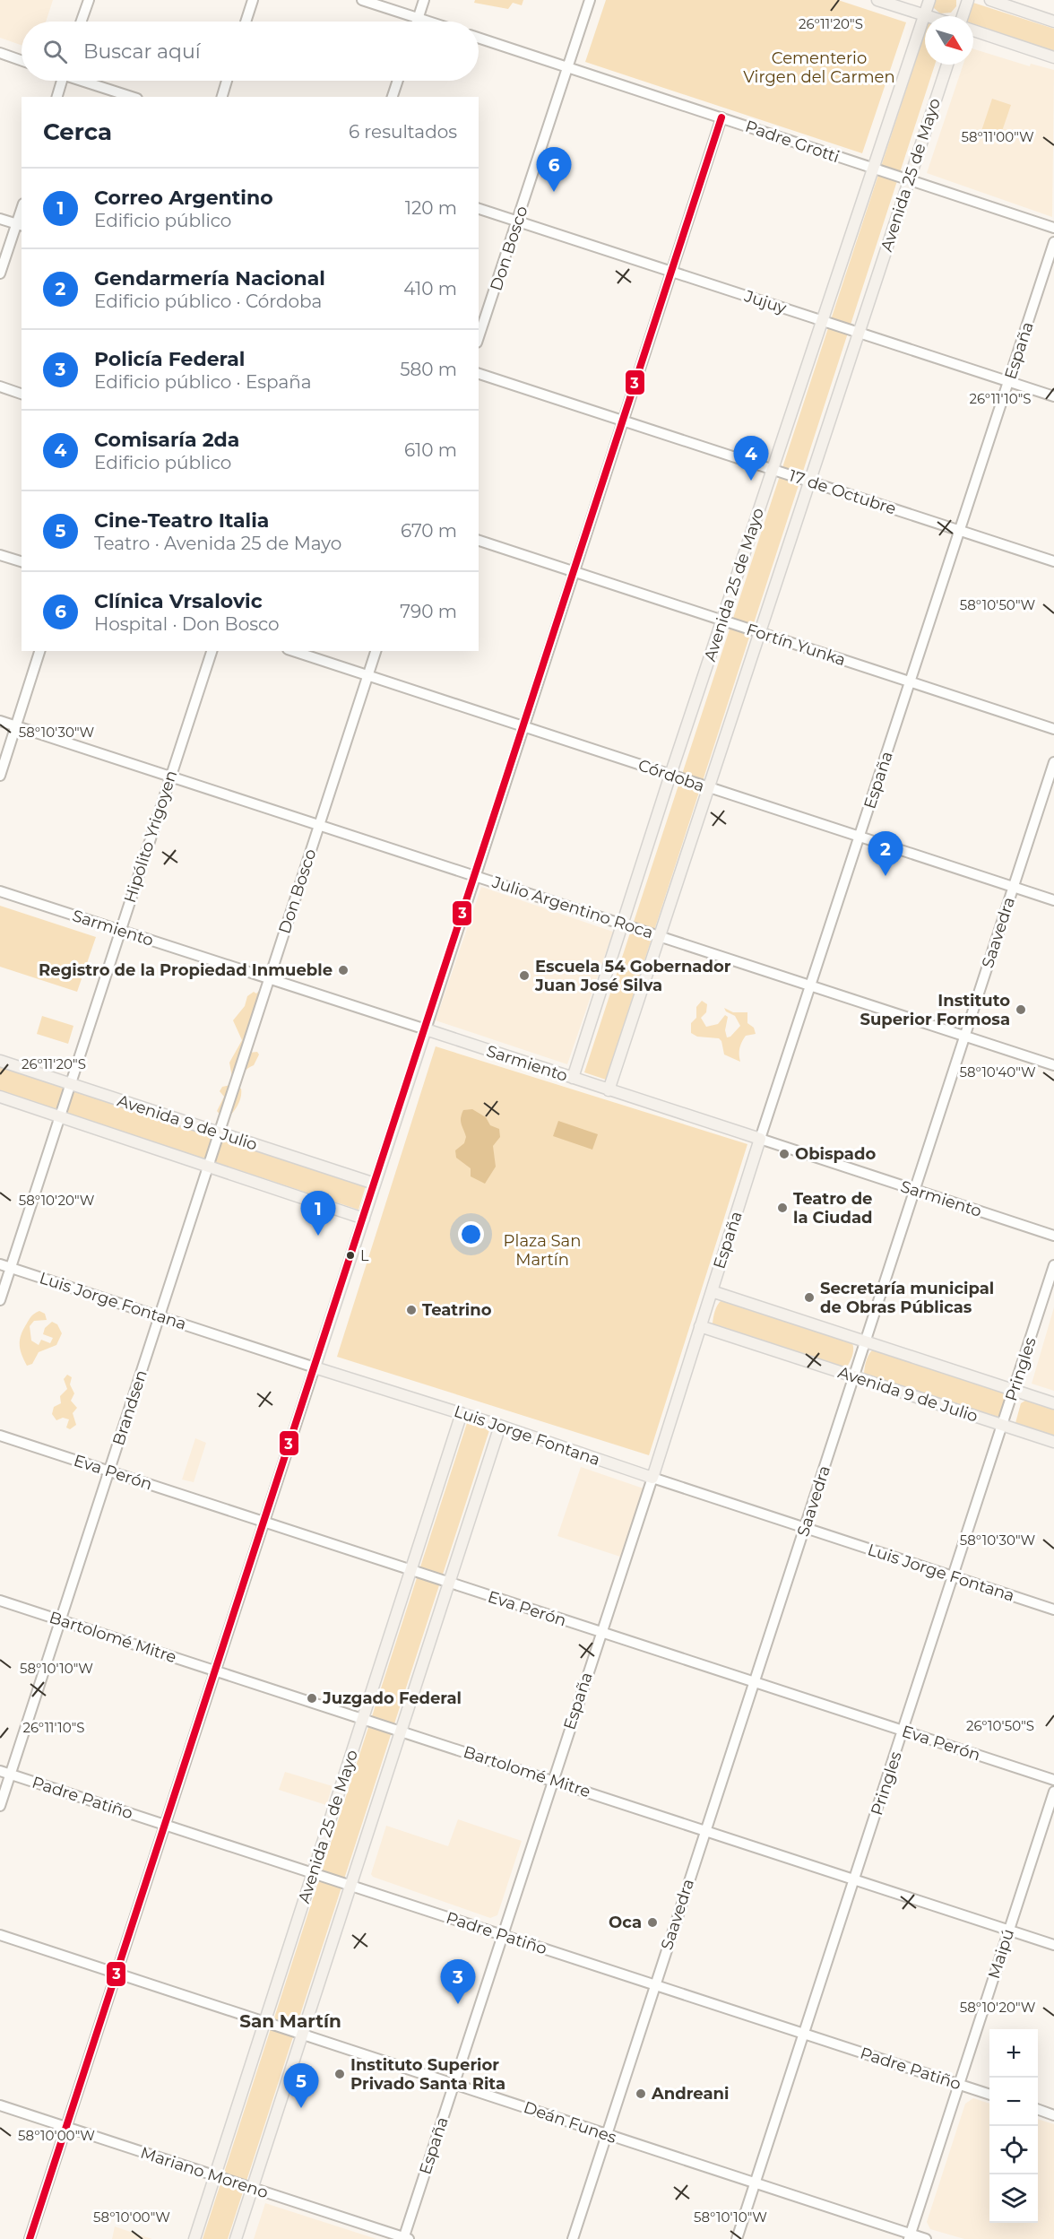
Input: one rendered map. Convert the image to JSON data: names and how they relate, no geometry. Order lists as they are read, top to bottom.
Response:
{
  "streets": {
    "main road": [
      "Avenida 25 de Mayo",
      "España",
      "Sarmiento",
      "Avenida 9 de Julio",
      "Luis Jorge Fontana"
    ],
    "street": [
      "Padre Grotti",
      "Don Bosco",
      "Jujuy",
      "17 de Octubre",
      "Fortín Yunka",
      "Córdoba",
      "Hipólito Yrigoyen",
      "Julio Argentino Roca",
      "Saavedra",
      "Pringles",
      "Brandsen",
      "Eva Perón",
      "Bartolomé Mitre",
      "Padre Patiño",
      "Maipú",
      "Deán Funes",
      "Mariano Moreno"
    ]
  },
  "crossings": [
    ["Padre Grotti", "Avenida 25 de Mayo"],
    ["Padre Grotti", "Don Bosco"],
    ["Avenida 25 de Mayo", "Jujuy"],
    ["Avenida 25 de Mayo", "17 de Octubre"],
    ["Avenida 25 de Mayo", "Fortín Yunka"],
    ["Avenida 25 de Mayo", "Córdoba"],
    ["Avenida 25 de Mayo", "Julio Argentino Roca"],
    ["Avenida 25 de Mayo", "Sarmiento"],
    ["Avenida 25 de Mayo", "Luis Jorge Fontana"],
    ["Avenida 25 de Mayo", "Eva Perón"],
    ["Avenida 25 de Mayo", "Bartolomé Mitre"],
    ["Avenida 25 de Mayo", "Padre Patiño"],
    ["Avenida 25 de Mayo", "Deán Funes"],
    ["Avenida 25 de Mayo", "Mariano Moreno"],
    ["Don Bosco", "Jujuy"],
    ["Don Bosco", "Córdoba"],
    ["Don Bosco", "Julio Argentino Roca"],
    ["Don Bosco", "Sarmiento"],
    ["Don Bosco", "Avenida 9 de Julio"],
    ["Don Bosco", "Brandsen"],
    ["Jujuy", "España"],
    ["España", "17 de Octubre"],
    ["España", "Fortín Yunka"],
    ["España", "Córdoba"],
    ["España", "Julio Argentino Roca"],
    ["España", "Sarmiento"],
    ["España", "Avenida 9 de Julio"],
    ["España", "Luis Jorge Fontana"],
    ["España", "Eva Perón"],
    ["España", "Bartolomé Mitre"],
    ["España", "Padre Patiño"],
    ["España", "Deán Funes"],
    ["España", "Mariano Moreno"],
    ["Córdoba", "Saavedra"],
    ["Hipólito Yrigoyen", "Julio Argentino Roca"],
    ["Hipólito Yrigoyen", "Sarmiento"],
    ["Hipólito Yrigoyen", "Avenida 9 de Julio"],
    ["Hipólito Yrigoyen", "Luis Jorge Fontana"],
    ["Julio Argentino Roca", "Saavedra"],
    ["Sarmiento", "Saavedra"],
    ["Saavedra", "Avenida 9 de Julio"],
    ["Saavedra", "Luis Jorge Fontana"],
    ["Saavedra", "Eva Perón"],
    ["Saavedra", "Bartolomé Mitre"],
    ["Saavedra", "Padre Patiño"],
    ["Saavedra", "Deán Funes"],
    ["Avenida 9 de Julio", "Pringles"],
    ["Avenida 9 de Julio", "Brandsen"],
    ["Luis Jorge Fontana", "Pringles"],
    ["Luis Jorge Fontana", "Brandsen"],
    ["Pringles", "Eva Perón"],
    ["Pringles", "Bartolomé Mitre"],
    ["Pringles", "Padre Patiño"],
    ["Pringles", "Deán Funes"],
    ["Brandsen", "Eva Perón"],
    ["Brandsen", "Bartolomé Mitre"],
    ["Brandsen", "Padre Patiño"],
    ["Bartolomé Mitre", "Maipú"],
    ["Padre Patiño", "Maipú"],
    ["Maipú", "Deán Funes"]
  ],
  "districts": ["San Martín"],
  "parks": ["Cementerio Virgen del Carmen", "Plaza San Martín"],
  "places": [
    "Registro de la Propiedad Inmueble",
    "Escuela 54 Gobernador Juan José Silva",
    "Instituto Superior Formosa",
    "Obispado",
    "Teatro de la Ciudad",
    "L",
    "Secretaría municipal de Obras Públicas",
    "Teatrino",
    "Juzgado Federal",
    "Oca",
    "Instituto Superior Privado Santa Rita",
    "Andreani"
  ],
  "lines": ["transit line 3"],
  "north": "bottom right",
  "page": {
    "search": "Buscar aquí",
    "heading": ["Cerca", "6 resultados"],
    "pins": [
      "6",
      "4",
      "2",
      "1",
      "3",
      "5"
    ],
    "list": [
      {
        "mark": "1",
        "name": "Correo Argentino",
        "note": "Edificio público",
        "value": "120 m"
      },
      {
        "mark": "2",
        "name": "Gendarmería Nacional",
        "note": "Edificio público · Córdoba",
        "value": "410 m"
      },
      {
        "mark": "3",
        "name": "Policía Federal",
        "note": "Edificio público · España",
        "value": "580 m"
      },
      {
        "mark": "4",
        "name": "Comisaría 2da",
        "note": "Edificio público",
        "value": "610 m"
      },
      {
        "mark": "5",
        "name": "Cine-Teatro Italia",
        "note": "Teatro · Avenida 25 de Mayo",
        "value": "670 m"
      },
      {
        "mark": "6",
        "name": "Clínica Vrsalovic",
        "note": "Hospital · Don Bosco",
        "value": "790 m"
      }
    ],
    "map_buttons": ["+", "−"]
  },
  "coordinates": [
    "26°11'20\"S",
    "58°11'00\"W",
    "26°11'10\"S",
    "58°10'50\"W",
    "58°10'30\"W",
    "58°10'40\"W",
    "58°10'20\"W",
    "58°10'10\"W",
    "26°10'50\"S",
    "58°10'00\"W"
  ]
}
